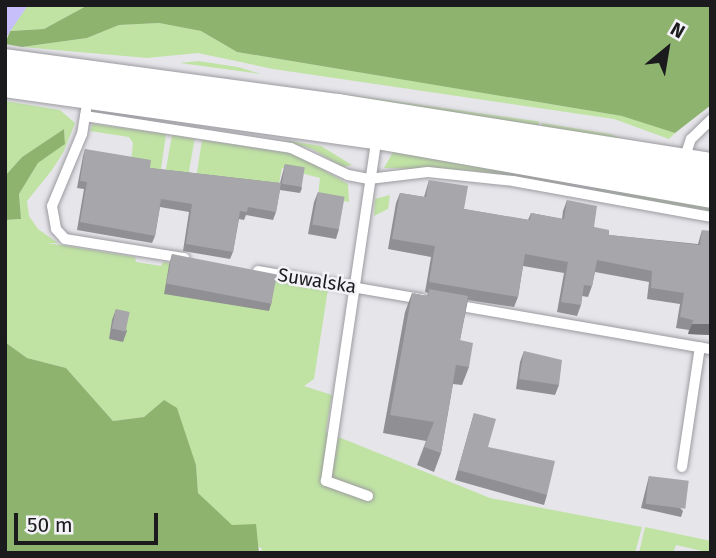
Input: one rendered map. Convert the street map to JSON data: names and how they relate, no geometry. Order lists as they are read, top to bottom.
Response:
{
  "streets": {
    "lane": ["Suwalska"]
  },
  "scale_bar": "50 m",
  "north": "top right"
}
